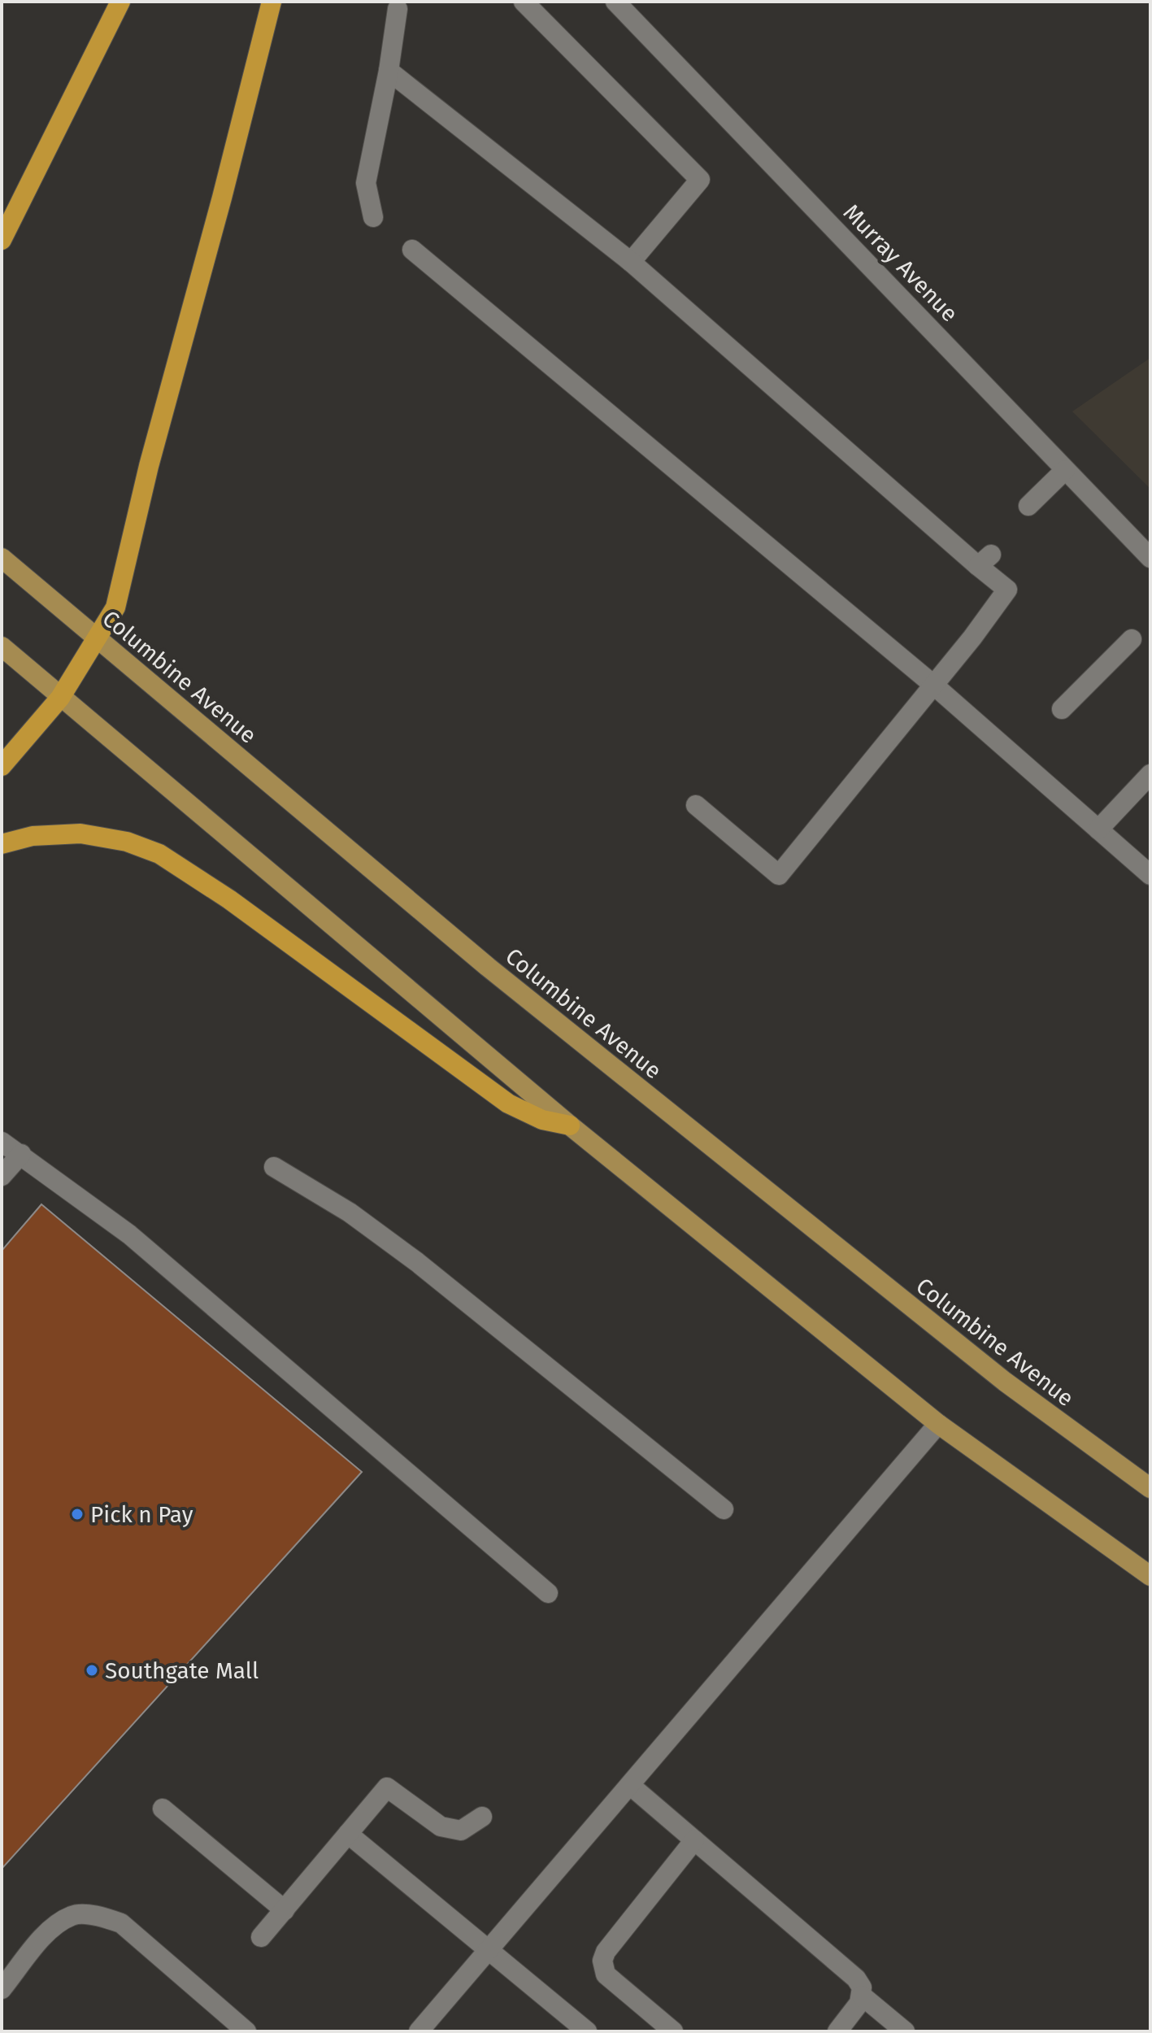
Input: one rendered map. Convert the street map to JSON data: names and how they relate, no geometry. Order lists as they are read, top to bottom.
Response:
{
  "streets": {
    "main road": ["Columbine Avenue"],
    "street": ["Murray Avenue"]
  },
  "places": ["Pick n Pay", "Southgate Mall"]
}
